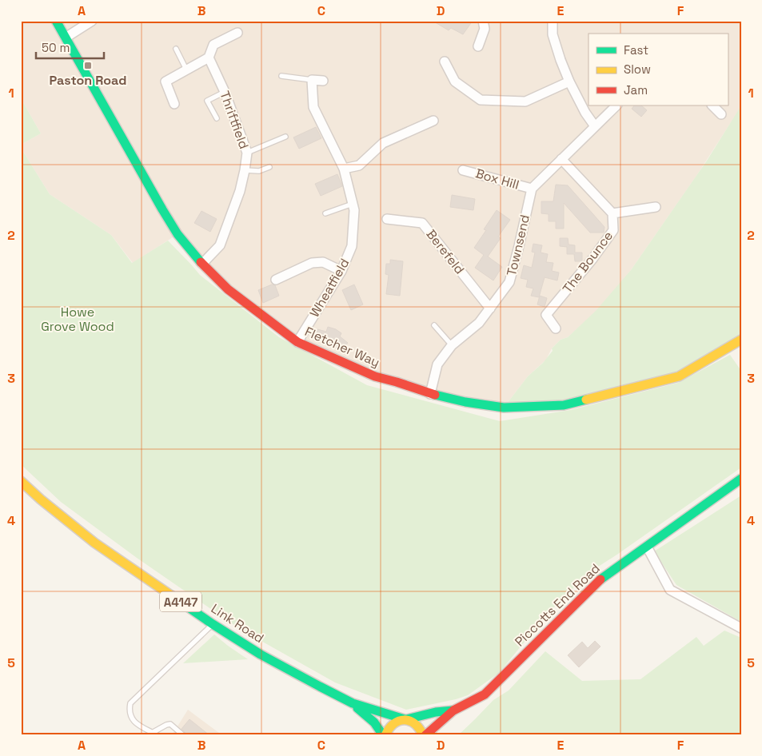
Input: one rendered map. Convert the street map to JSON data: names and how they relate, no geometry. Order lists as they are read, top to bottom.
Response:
{
  "streets": {
    "street": [
      "Thriftfield",
      "Box Hill",
      "Townsend",
      "Berefeld",
      "The Bounce",
      "Wheatfield",
      "Fletcher Way",
      "A4147",
      "Piccotts End Road",
      "Link Road"
    ]
  },
  "crossings": [
    ["Thriftfield", "Fletcher Way"],
    ["Box Hill", "Townsend"],
    ["Townsend", "Berefeld"],
    ["Townsend", "Fletcher Way"],
    ["Wheatfield", "Fletcher Way"],
    ["Piccotts End Road", "Link Road"]
  ],
  "parks": ["Howe Grove Wood"],
  "places": {
    "transit": ["Paston Road"]
  },
  "legend": ["Fast", "Slow", "Jam"],
  "scale_bar": "50 m",
  "grid": {
    "columns": [
      "A",
      "B",
      "C",
      "D",
      "E",
      "F"
    ],
    "rows": [
      "1",
      "2",
      "3",
      "4",
      "5"
    ]
  }
}
